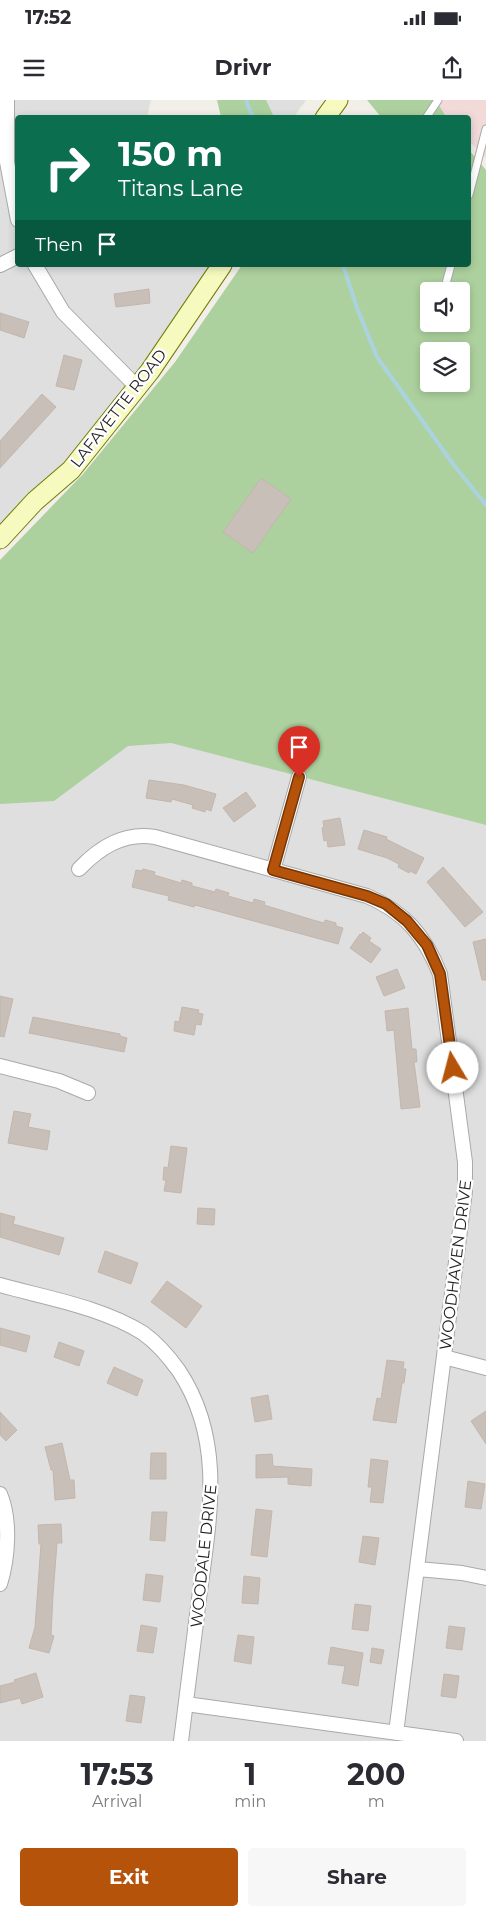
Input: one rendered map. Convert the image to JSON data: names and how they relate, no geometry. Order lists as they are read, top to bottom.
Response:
{
  "streets": {
    "main road": ["LAFAYETTE ROAD"],
    "street": ["WOODHAVEN DRIVE", "WOODALE DRIVE"]
  },
  "page": {
    "status": "17:52",
    "header": "Drivr",
    "turn": ["150 m", "Titans Lane"],
    "then": "Then",
    "eta": [
      "17:53",
      "Arrival",
      "1",
      "min",
      "200",
      "m"
    ],
    "buttons": ["Exit", "Share"]
  }
}
